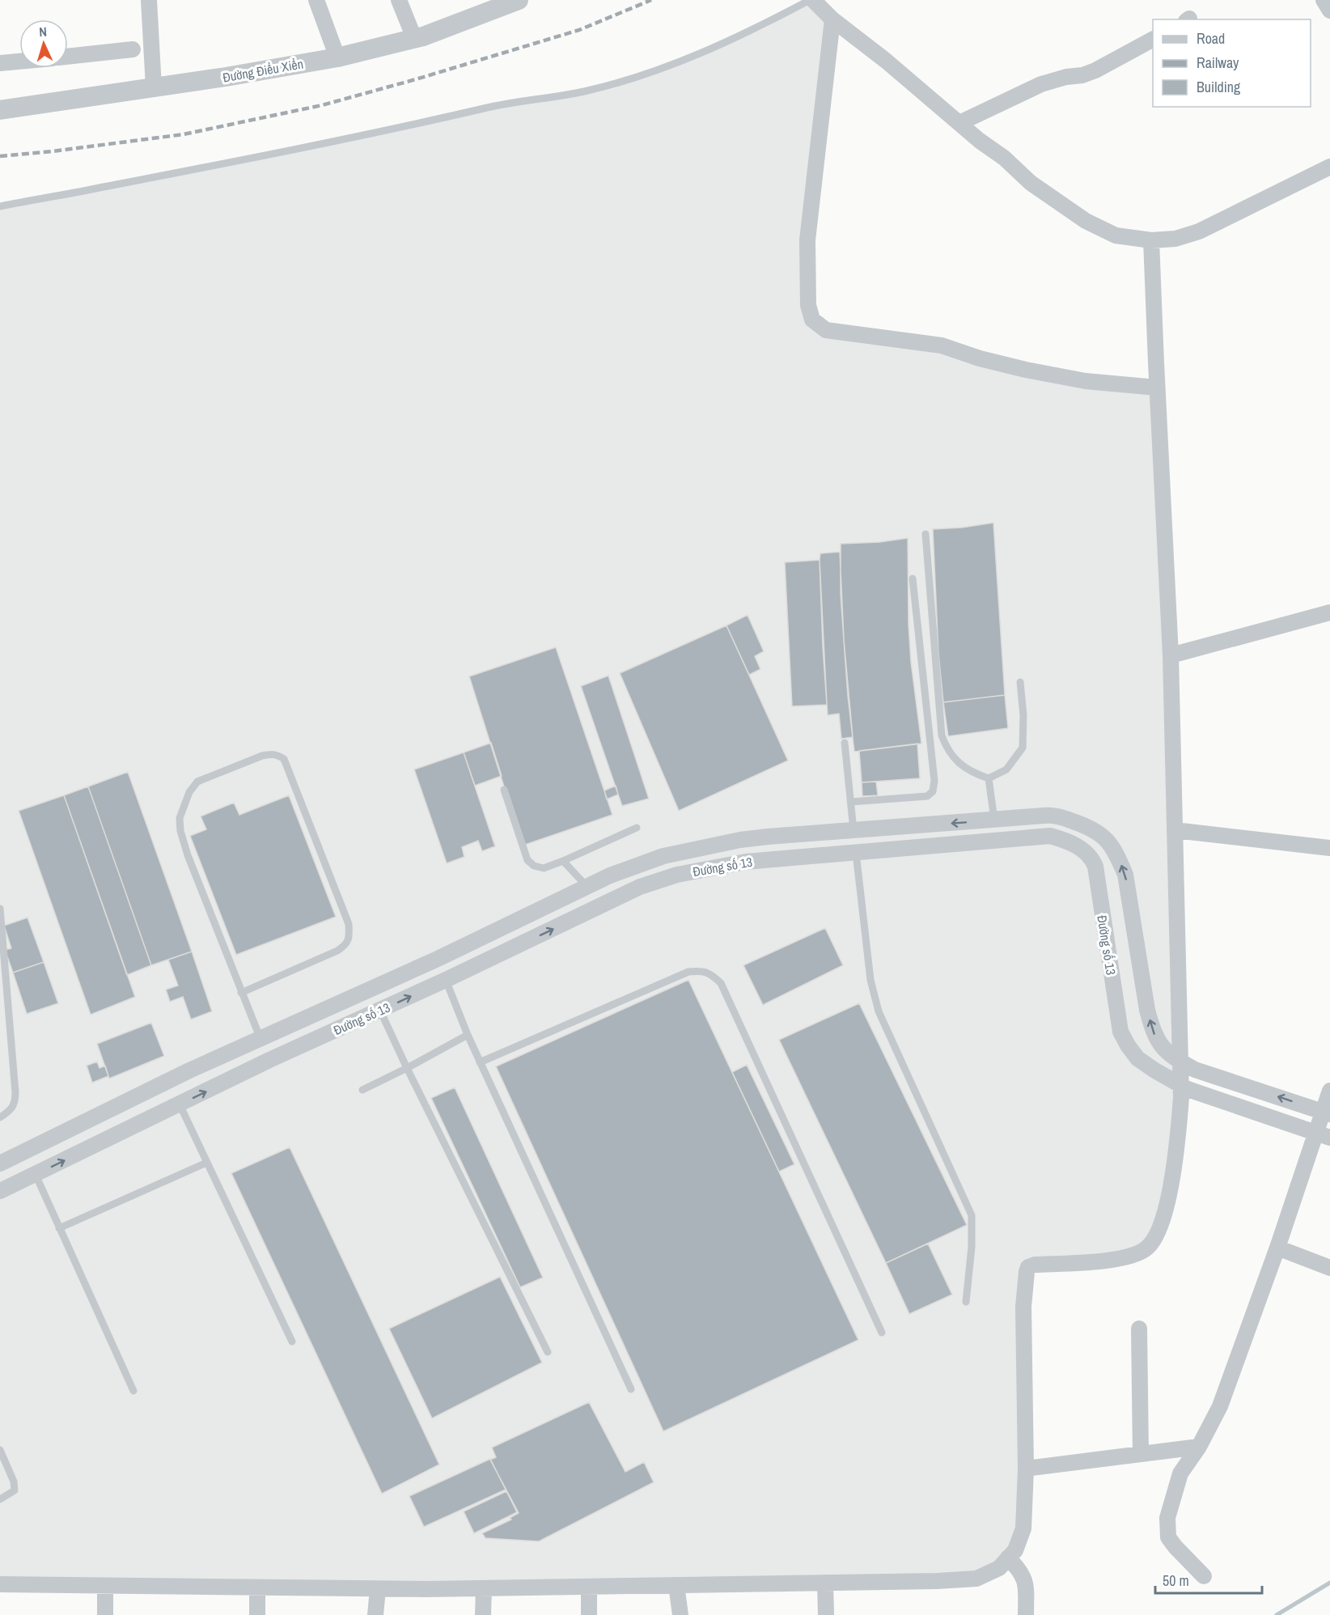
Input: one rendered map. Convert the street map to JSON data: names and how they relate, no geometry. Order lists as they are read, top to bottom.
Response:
{
  "streets": {
    "street": ["Đường Điểu Xiển", "Đường số 13"]
  },
  "legend": ["Road", "Railway", "Building"],
  "scale_bar": "50 m",
  "north": "top"
}
